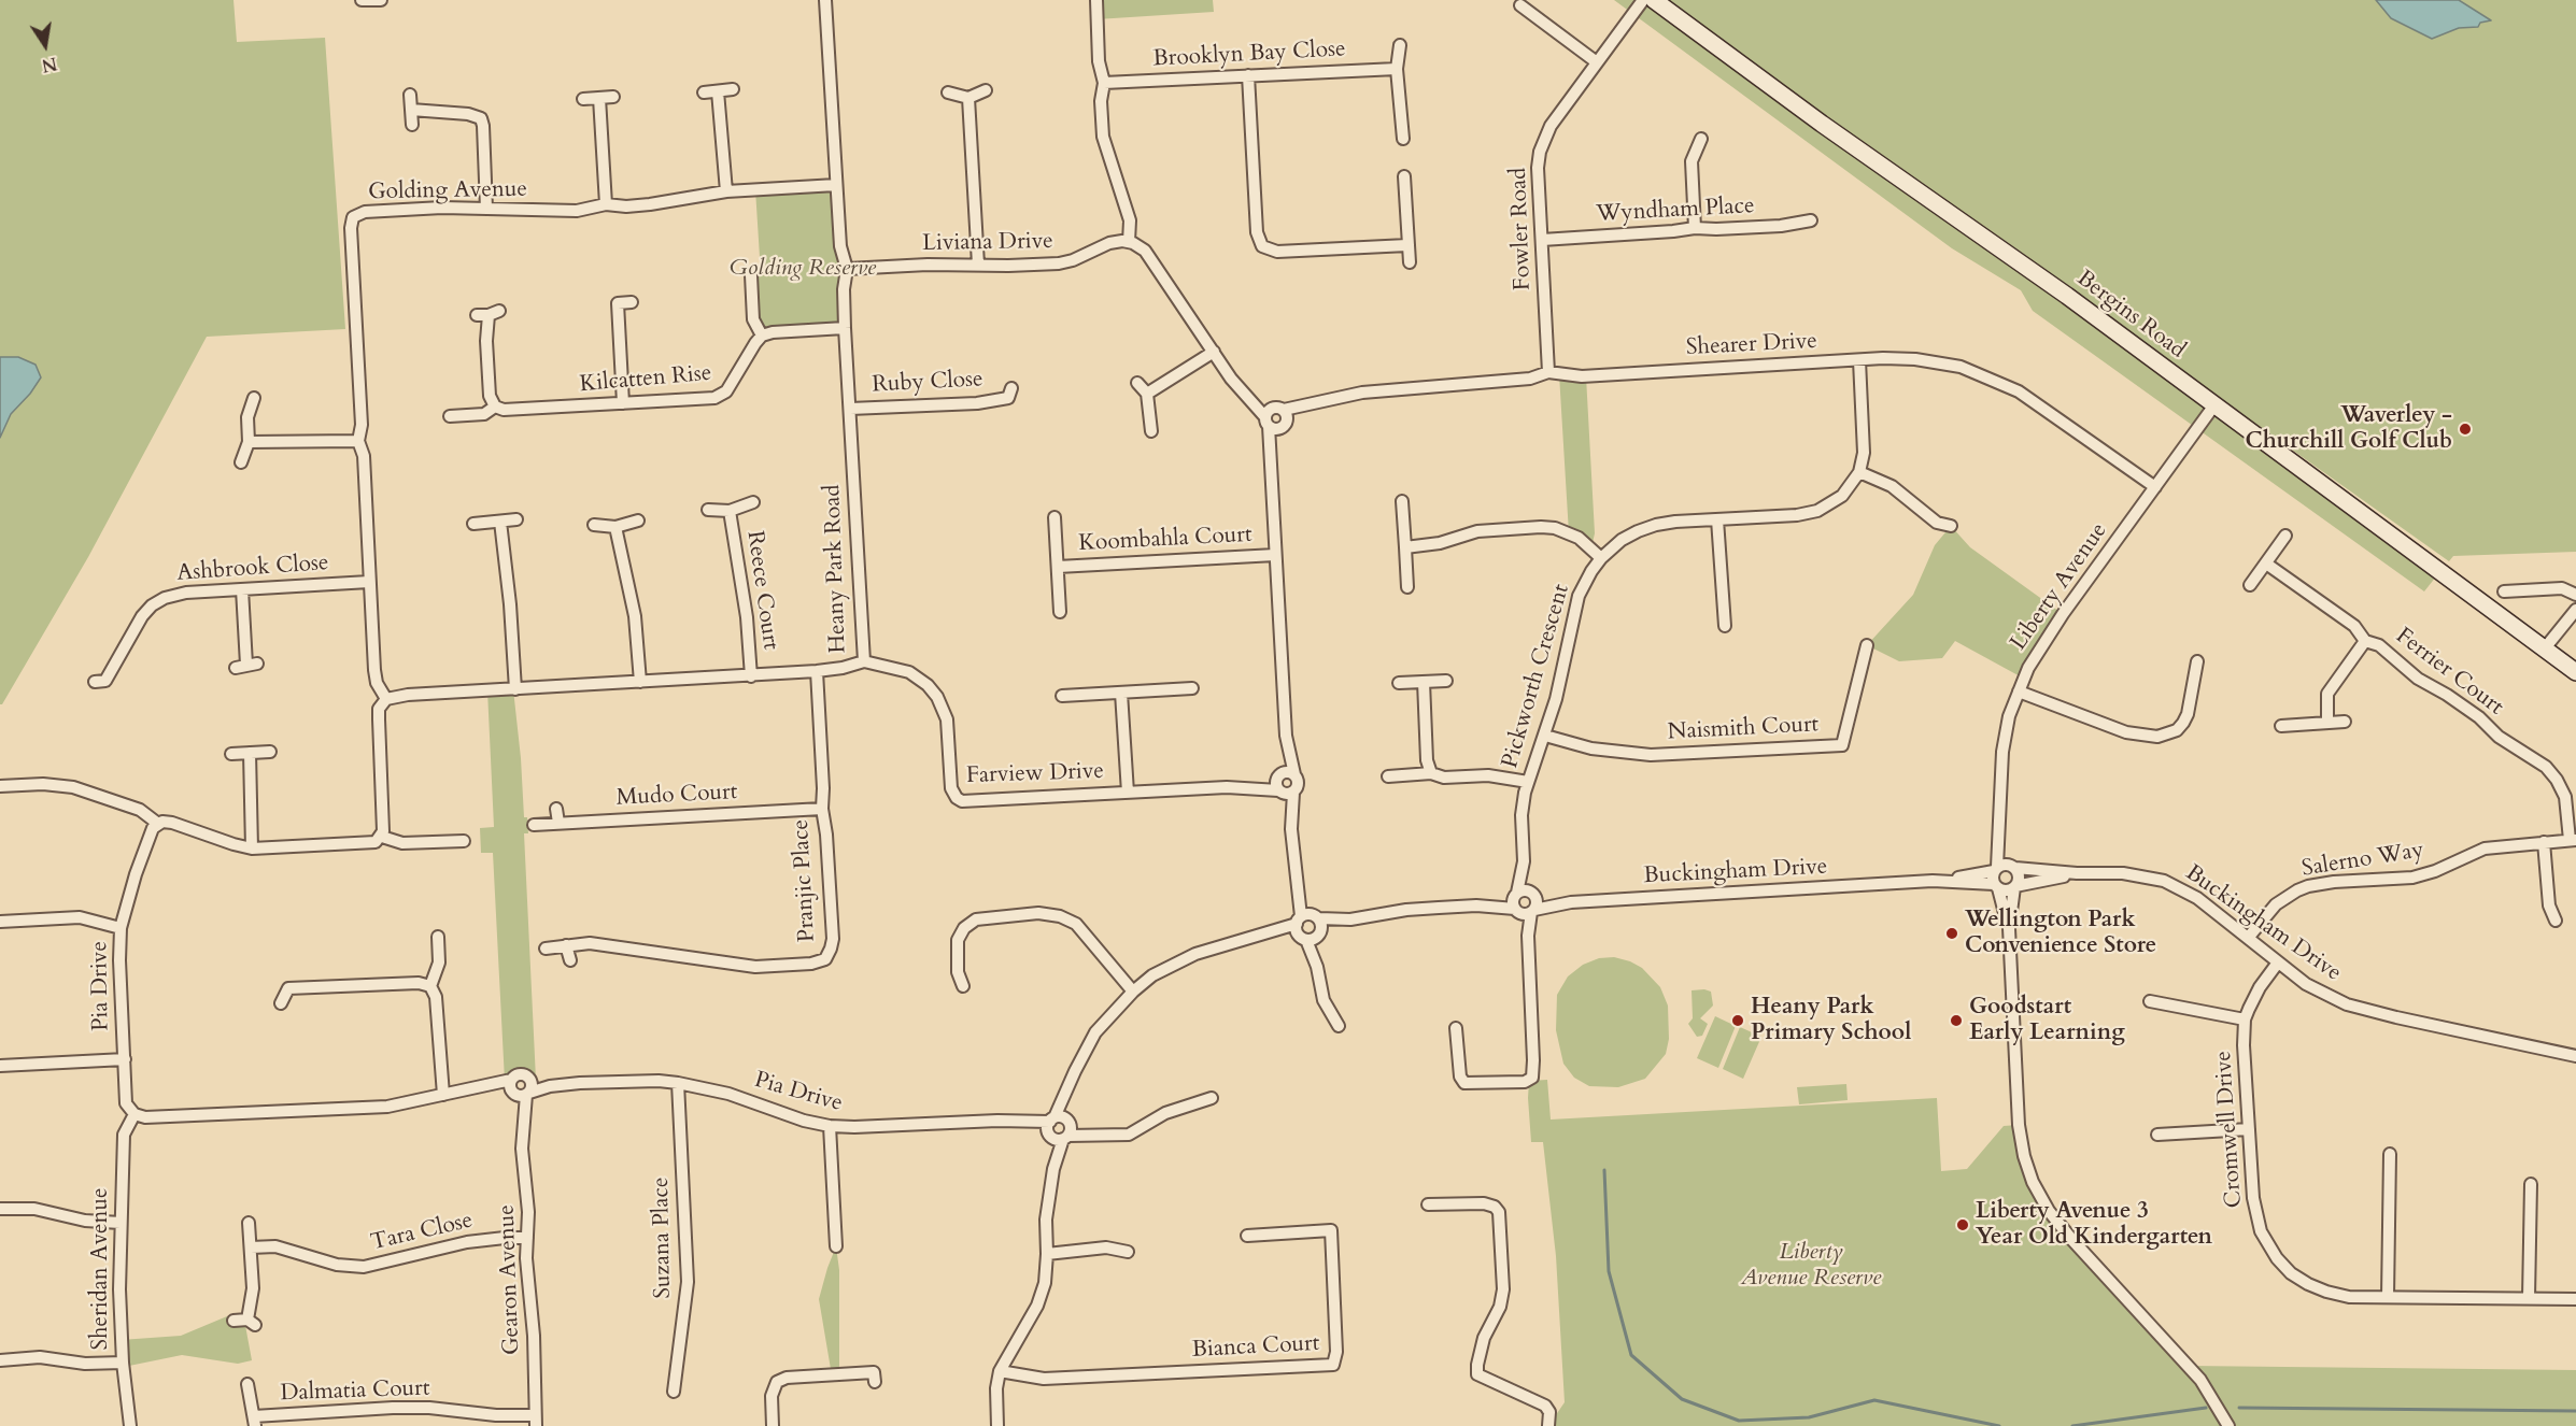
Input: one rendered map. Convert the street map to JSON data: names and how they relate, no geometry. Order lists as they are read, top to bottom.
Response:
{
  "streets": {
    "main road": ["Bergins Road"],
    "street": [
      "Brooklyn Bay Close",
      "Golding Avenue",
      "Wyndham Place",
      "Fowler Road",
      "Liviana Drive",
      "Shearer Drive",
      "Kilcatten Rise",
      "Ruby Close",
      "Koombahla Court",
      "Ashbrook Close",
      "Heany Park Road",
      "Liberty Avenue",
      "Reece Court",
      "Ferrier Court",
      "Pickworth Crescent",
      "Naismith Court",
      "Farview Drive",
      "Mudo Court",
      "Salerno Way",
      "Buckingham Drive",
      "Pranjic Place",
      "Pia Drive",
      "Cromwell Drive",
      "Tara Close",
      "Suzana Place",
      "Sheridan Avenue",
      "Gearon Avenue",
      "Bianca Court",
      "Dalmatia Court"
    ]
  },
  "crossings": [
    ["Golding Avenue", "Ashbrook Close"],
    ["Golding Avenue", "Heany Park Road"],
    ["Wyndham Place", "Fowler Road"],
    ["Fowler Road", "Shearer Drive"],
    ["Liviana Drive", "Heany Park Road"],
    ["Bergins Road", "Liberty Avenue"],
    ["Shearer Drive", "Liberty Avenue"],
    ["Ruby Close", "Heany Park Road"],
    ["Heany Park Road", "Reece Court"],
    ["Heany Park Road", "Farview Drive"],
    ["Heany Park Road", "Pranjic Place"],
    ["Liberty Avenue", "Buckingham Drive"],
    ["Ferrier Court", "Salerno Way"],
    ["Pickworth Crescent", "Naismith Court"],
    ["Pickworth Crescent", "Buckingham Drive"],
    ["Mudo Court", "Pranjic Place"],
    ["Salerno Way", "Buckingham Drive"],
    ["Buckingham Drive", "Cromwell Drive"],
    ["Pia Drive", "Suzana Place"],
    ["Pia Drive", "Sheridan Avenue"],
    ["Pia Drive", "Gearon Avenue"],
    ["Tara Close", "Gearon Avenue"],
    ["Gearon Avenue", "Dalmatia Court"]
  ],
  "parks": ["Golding Reserve", "Liberty Avenue Reserve"],
  "places": [
    "Waverley - Churchill Golf Club",
    "Wellington Park Convenience Store",
    "Heany Park Primary School",
    "Goodstart Early Learning",
    "Liberty Avenue 3 Year Old Kindergarten"
  ],
  "north": "bottom"
}
